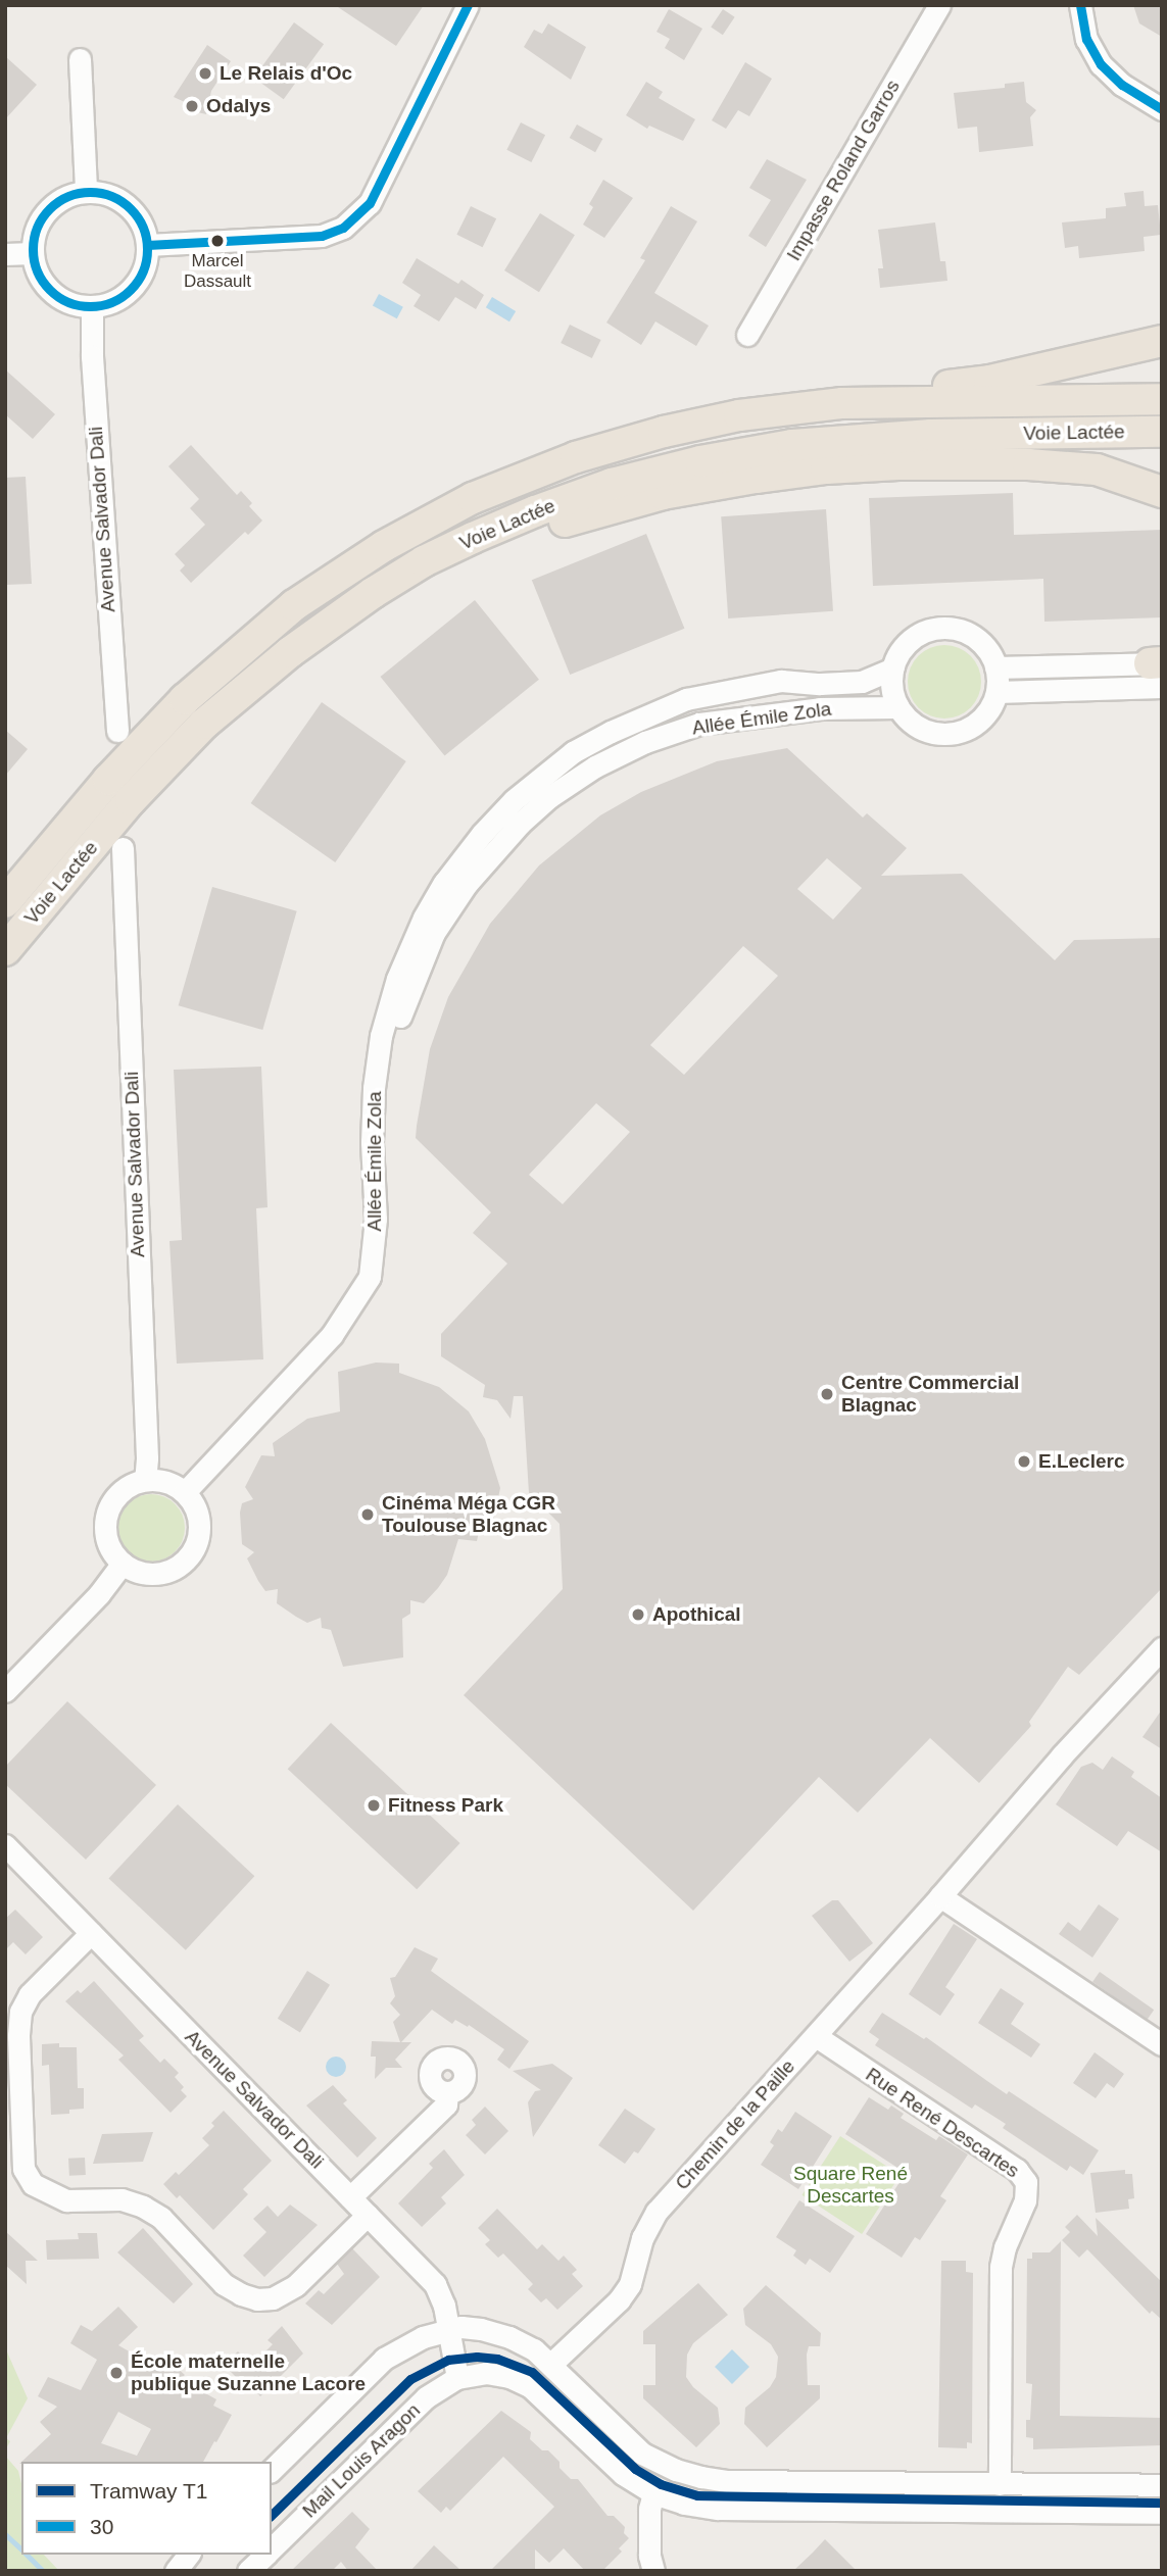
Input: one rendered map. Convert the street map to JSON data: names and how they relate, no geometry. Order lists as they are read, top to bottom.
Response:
{
  "streets": {
    "highway": ["Voie Lactée"],
    "street": [
      "Impasse Roland Garros",
      "Avenue Salvador Dali",
      "Allée Émile Zola",
      "Rue René Descartes",
      "Chemin de la Paille",
      "Mail Louis Aragon"
    ]
  },
  "crossings": [
    ["Avenue Salvador Dali", "Allée Émile Zola"],
    ["Avenue Salvador Dali", "Mail Louis Aragon"],
    ["Rue René Descartes", "Chemin de la Paille"]
  ],
  "parks": ["Square René Descartes"],
  "places": [
    "Le Relais d'Oc",
    "Odalys",
    "Marcel Dassault",
    "Centre Commercial Blagnac",
    "E.Leclerc",
    "Cinéma Méga CGR Toulouse Blagnac",
    "Apothical",
    "Fitness Park",
    "École maternelle publique Suzanne Lacore"
  ],
  "lines": ["transit line 30", "tram line T1"],
  "legend": ["Tramway T1", "30"]
}
